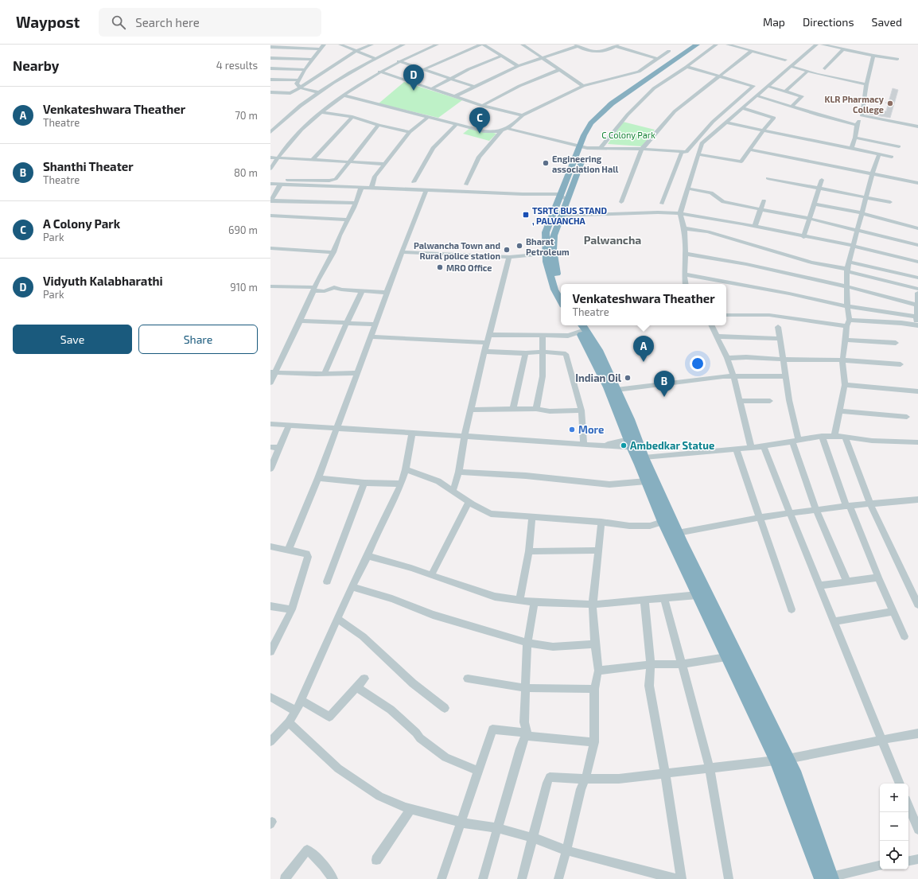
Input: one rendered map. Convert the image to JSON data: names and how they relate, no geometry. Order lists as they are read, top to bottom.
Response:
{
  "districts": ["Palwancha"],
  "parks": ["C Colony Park"],
  "places": {
    "other": [
      "KLR Pharmacy College",
      "Engineering association Hall",
      "Bharat Petroleum",
      "Palwancha Town and Rural police station",
      "MRO Office",
      "Indian Oil",
      "More",
      "Ambedkar Statue"
    ],
    "transit": ["TSRTC BUS STAND , PALVANCHA"]
  },
  "page": {
    "header": "Waypost",
    "search": "Search here",
    "nav": ["Map", "Directions", "Saved"],
    "heading": ["Nearby", "4 results"],
    "pins": [
      "D",
      "C",
      "A",
      "B"
    ],
    "list": [
      {
        "mark": "A",
        "name": "Venkateshwara Theather",
        "note": "Theatre",
        "value": "70 m"
      },
      {
        "mark": "B",
        "name": "Shanthi Theater",
        "note": "Theatre",
        "value": "80 m"
      },
      {
        "mark": "C",
        "name": "A Colony Park",
        "note": "Park",
        "value": "690 m"
      },
      {
        "mark": "D",
        "name": "Vidyuth Kalabharathi",
        "note": "Park",
        "value": "910 m"
      }
    ],
    "popup": ["Venkateshwara Theather", "Theatre"],
    "buttons": ["Save", "Share"],
    "map_buttons": ["+", "−"]
  }
}
